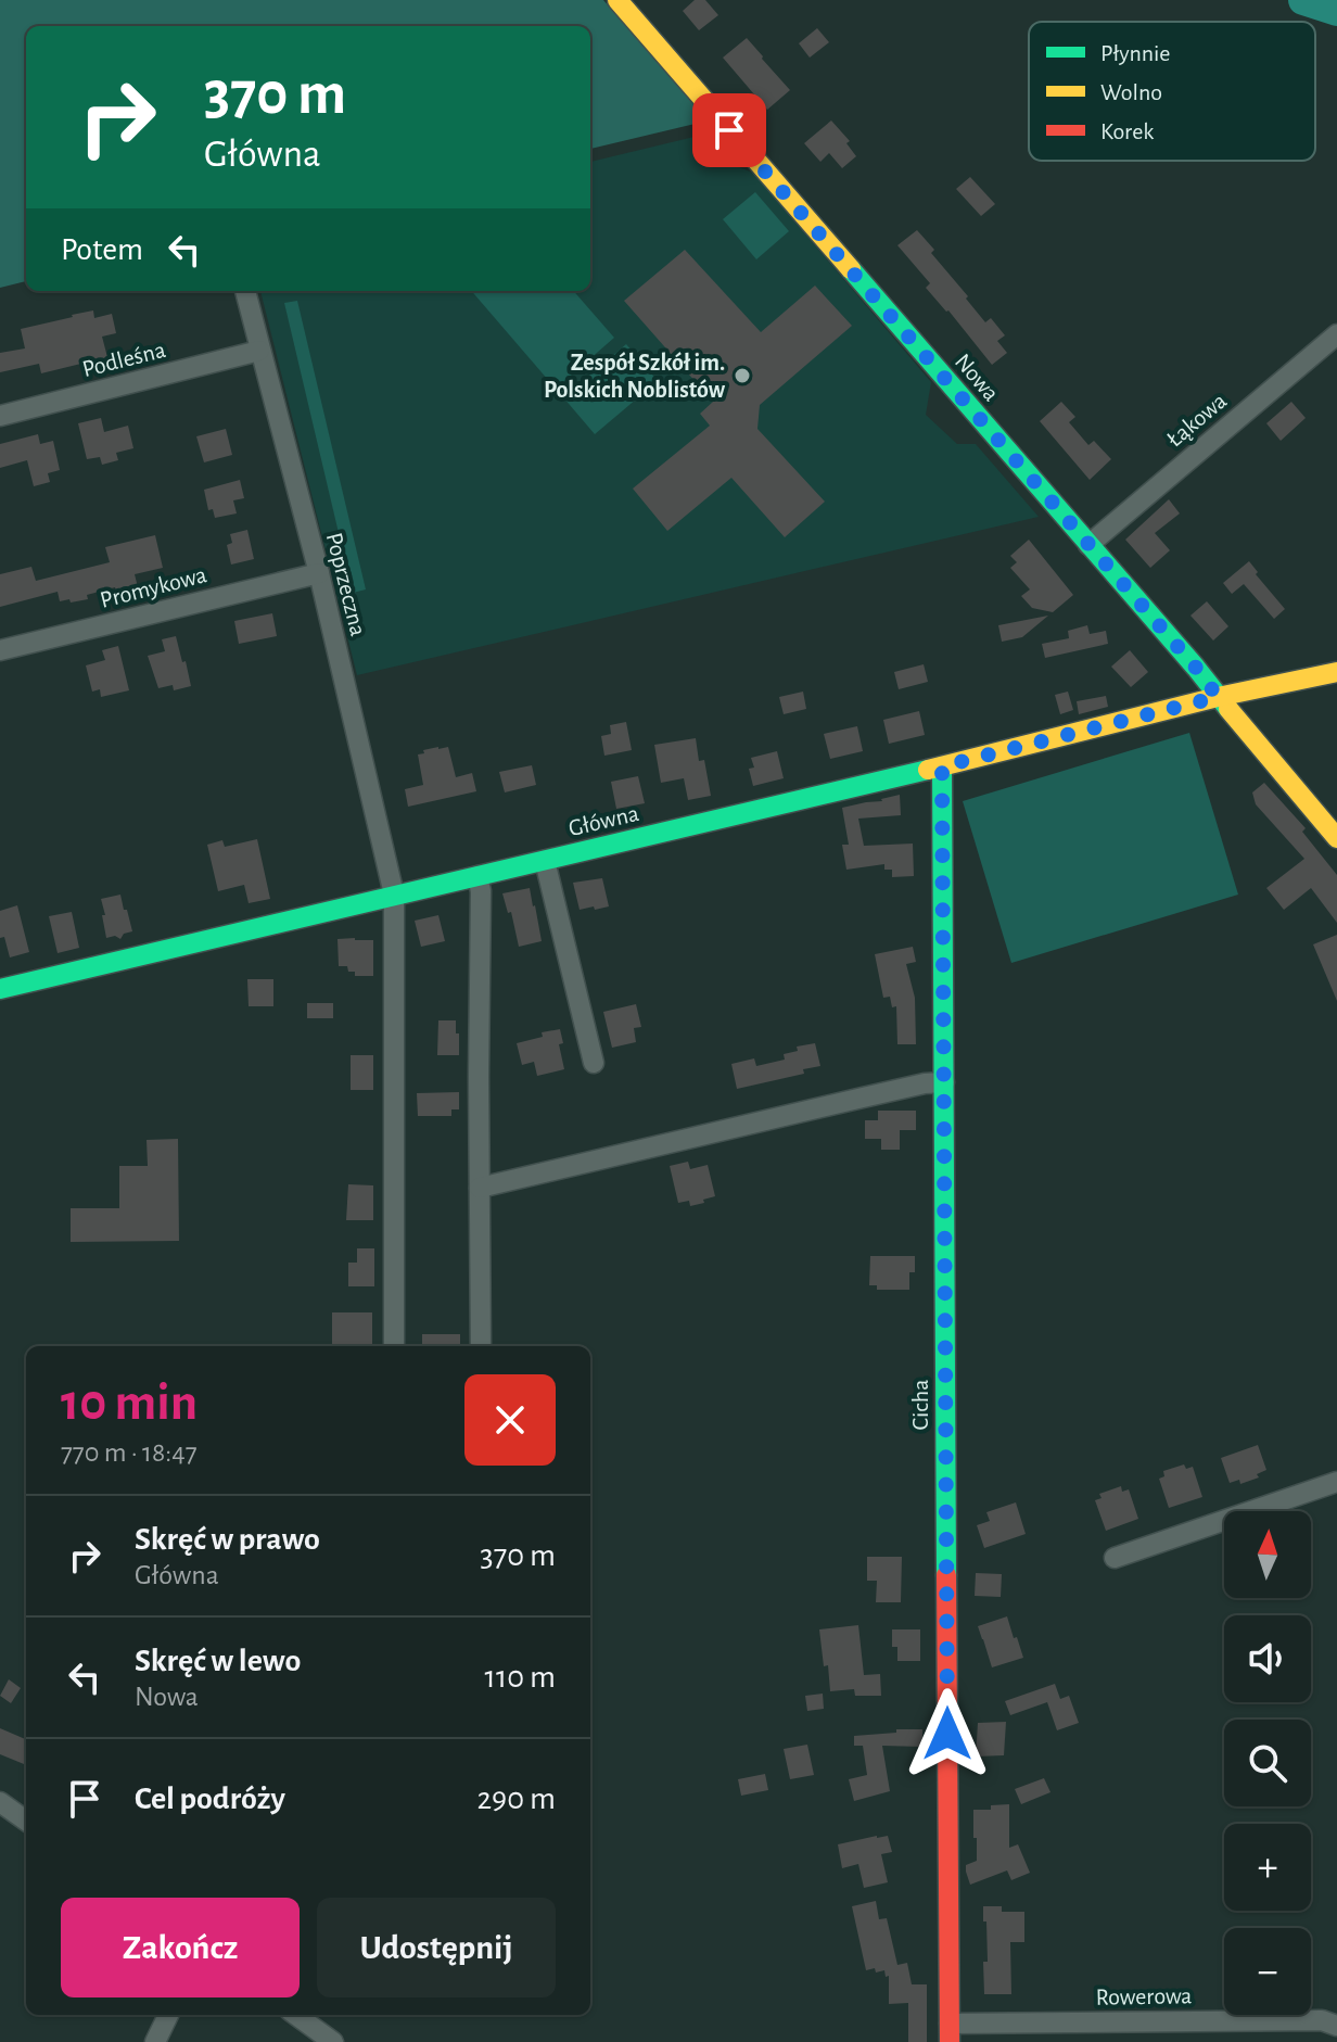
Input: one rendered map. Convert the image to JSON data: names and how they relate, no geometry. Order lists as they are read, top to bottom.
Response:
{
  "streets": {
    "street": [
      "Podleśna",
      "Nowa",
      "Łąkowa",
      "Poprzeczna",
      "Promykowa",
      "Główna",
      "Cicha",
      "Rowerowa"
    ]
  },
  "crossings": [
    ["Podleśna", "Poprzeczna"],
    ["Nowa", "Łąkowa"],
    ["Nowa", "Główna"],
    ["Poprzeczna", "Promykowa"],
    ["Poprzeczna", "Główna"],
    ["Główna", "Cicha"],
    ["Cicha", "Rowerowa"]
  ],
  "places": ["Zespół Szkół im. Polskich Noblistów"],
  "legend": ["Płynnie", "Wolno", "Korek"],
  "north": "top",
  "page": {
    "turn": ["370 m", "Główna"],
    "then": "Potem",
    "heading": ["10 min", "770 m · 18:47"],
    "list": [
      {
        "name": "Skręć w prawo",
        "note": "Główna",
        "value": "370 m"
      },
      {
        "name": "Skręć w lewo",
        "note": "Nowa",
        "value": "110 m"
      },
      {
        "name": "Cel podróży",
        "value": "290 m"
      }
    ],
    "map_buttons": ["+", "−"],
    "buttons": ["Zakończ", "Udostępnij"]
  }
}
